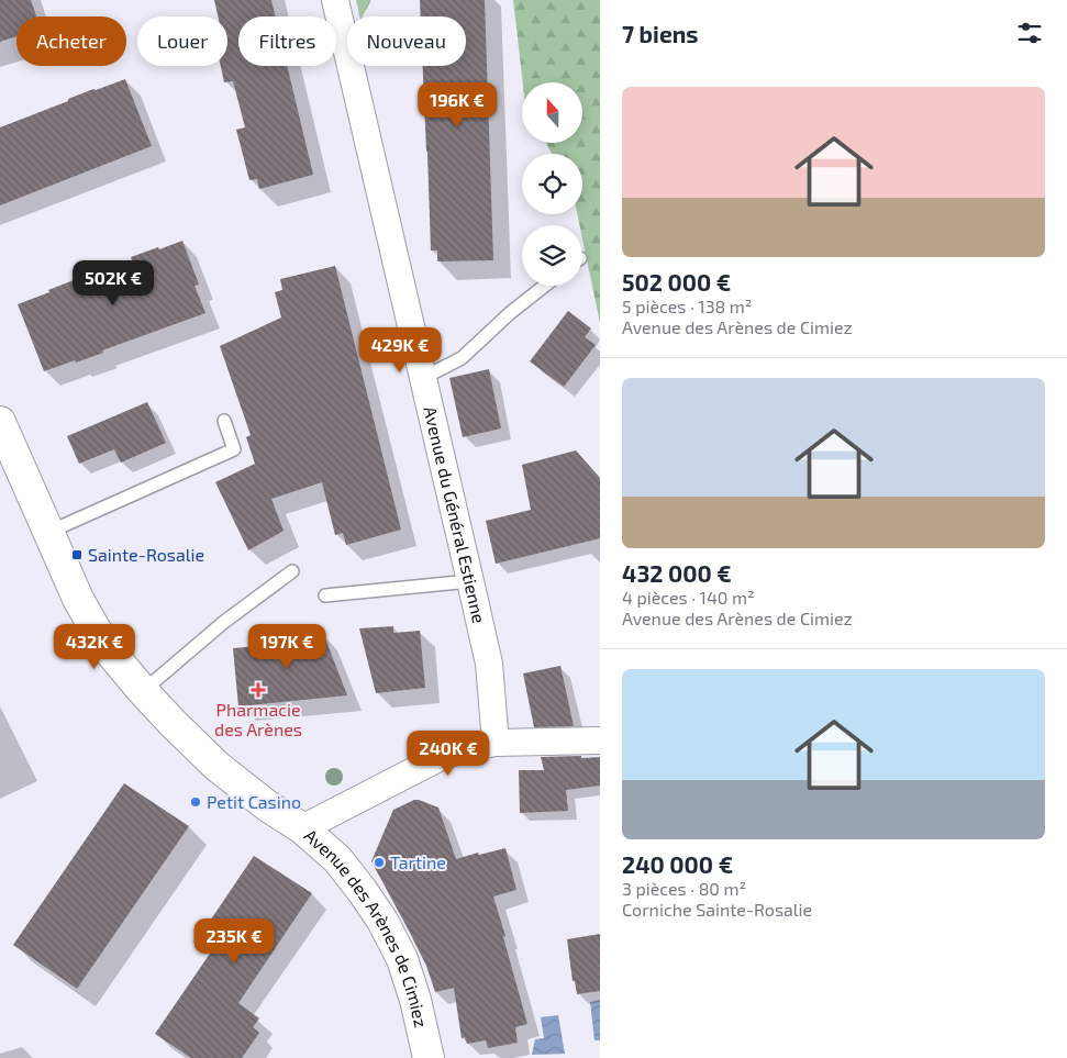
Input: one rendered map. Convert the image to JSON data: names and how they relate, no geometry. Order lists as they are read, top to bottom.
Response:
{
  "streets": {
    "street": ["Avenue du Général Estienne", "Avenue des Arènes de Cimiez"]
  },
  "places": {
    "transit": ["Sainte-Rosalie"],
    "health": ["Pharmacie des Arènes"],
    "other": ["Petit Casino", "Tartine"]
  },
  "north": "top",
  "page": {
    "heading": "7 biens",
    "chip": [
      "Acheter",
      "Louer",
      "Filtres",
      "Nouveau"
    ],
    "list": [
      {
        "name": "502 000 €",
        "note": "5 pièces · 138 m² · Avenue des Arènes de Cimiez"
      },
      {
        "name": "432 000 €",
        "note": "4 pièces · 140 m² · Avenue des Arènes de Cimiez"
      },
      {
        "name": "240 000 €",
        "note": "3 pièces · 80 m² · Corniche Sainte-Rosalie"
      }
    ],
    "price": [
      "196K €",
      "502K €",
      "429K €",
      "432K €",
      "197K €",
      "240K €",
      "235K €"
    ]
  }
}
